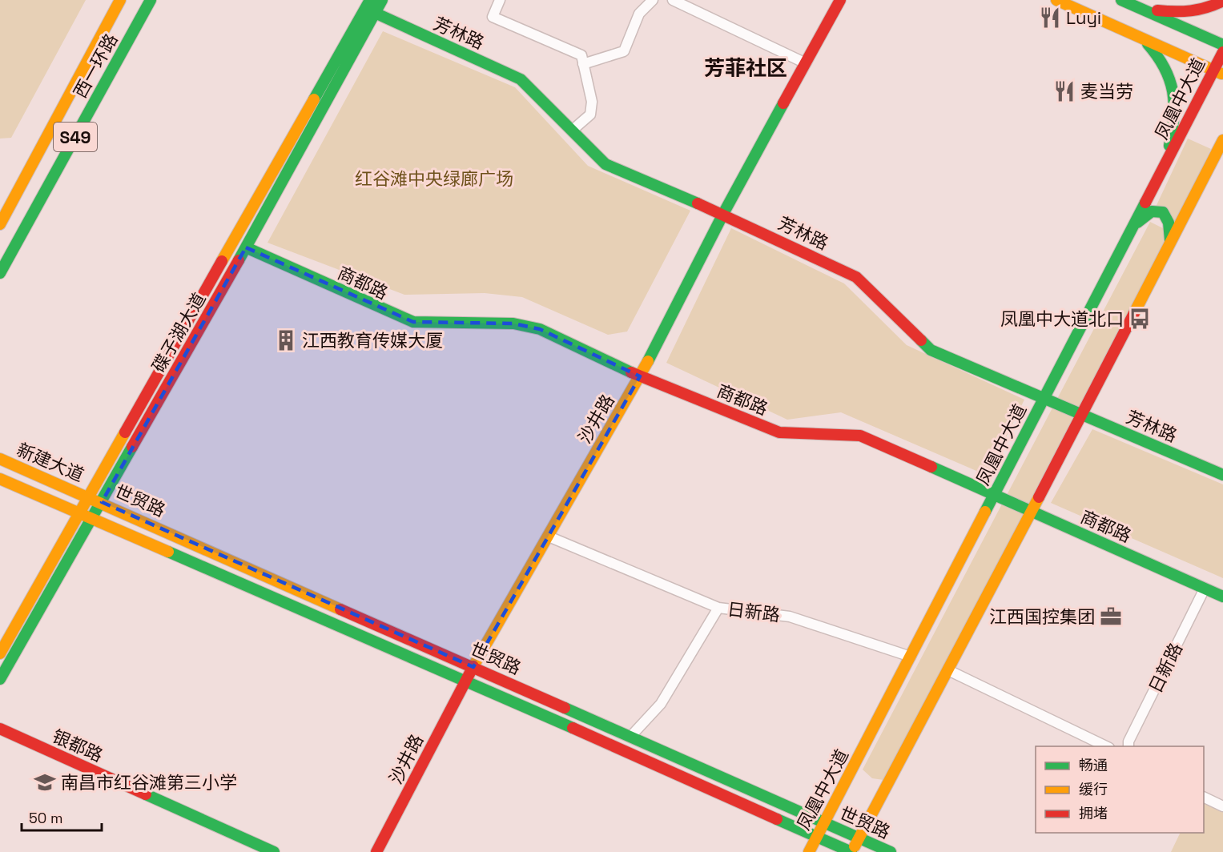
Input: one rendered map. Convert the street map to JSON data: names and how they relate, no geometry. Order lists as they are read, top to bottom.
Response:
{
  "streets": {
    "main road": [
      "芳林路",
      "西一环路",
      "凤凰中大道",
      "S49",
      "商都路",
      "碟子湖大道",
      "沙井路",
      "新建大道",
      "世贸路",
      "银都路"
    ],
    "street": ["日新路"]
  },
  "crossings": [
    ["芳林路", "凤凰中大道"],
    ["芳林路", "碟子湖大道"],
    ["芳林路", "沙井路"],
    ["凤凰中大道", "商都路"],
    ["凤凰中大道", "世贸路"],
    ["凤凰中大道", "日新路"],
    ["商都路", "碟子湖大道"],
    ["商都路", "沙井路"],
    ["商都路", "日新路"],
    ["碟子湖大道", "新建大道"],
    ["碟子湖大道", "世贸路"],
    ["沙井路", "世贸路"],
    ["新建大道", "世贸路"],
    ["世贸路", "日新路"]
  ],
  "districts": ["芳菲社区"],
  "parks": ["红谷滩中央绿廊广场"],
  "places": {
    "restaurant": ["Luyi", "麦当劳"],
    "bus stop": ["凤凰中大道北口"],
    "building": ["江西教育传媒大厦"],
    "office": ["江西国控集团"],
    "school or university": ["南昌市红谷滩第三小学"]
  },
  "legend": ["畅通", "缓行", "拥堵"],
  "scale_bar": "50 m"
}
